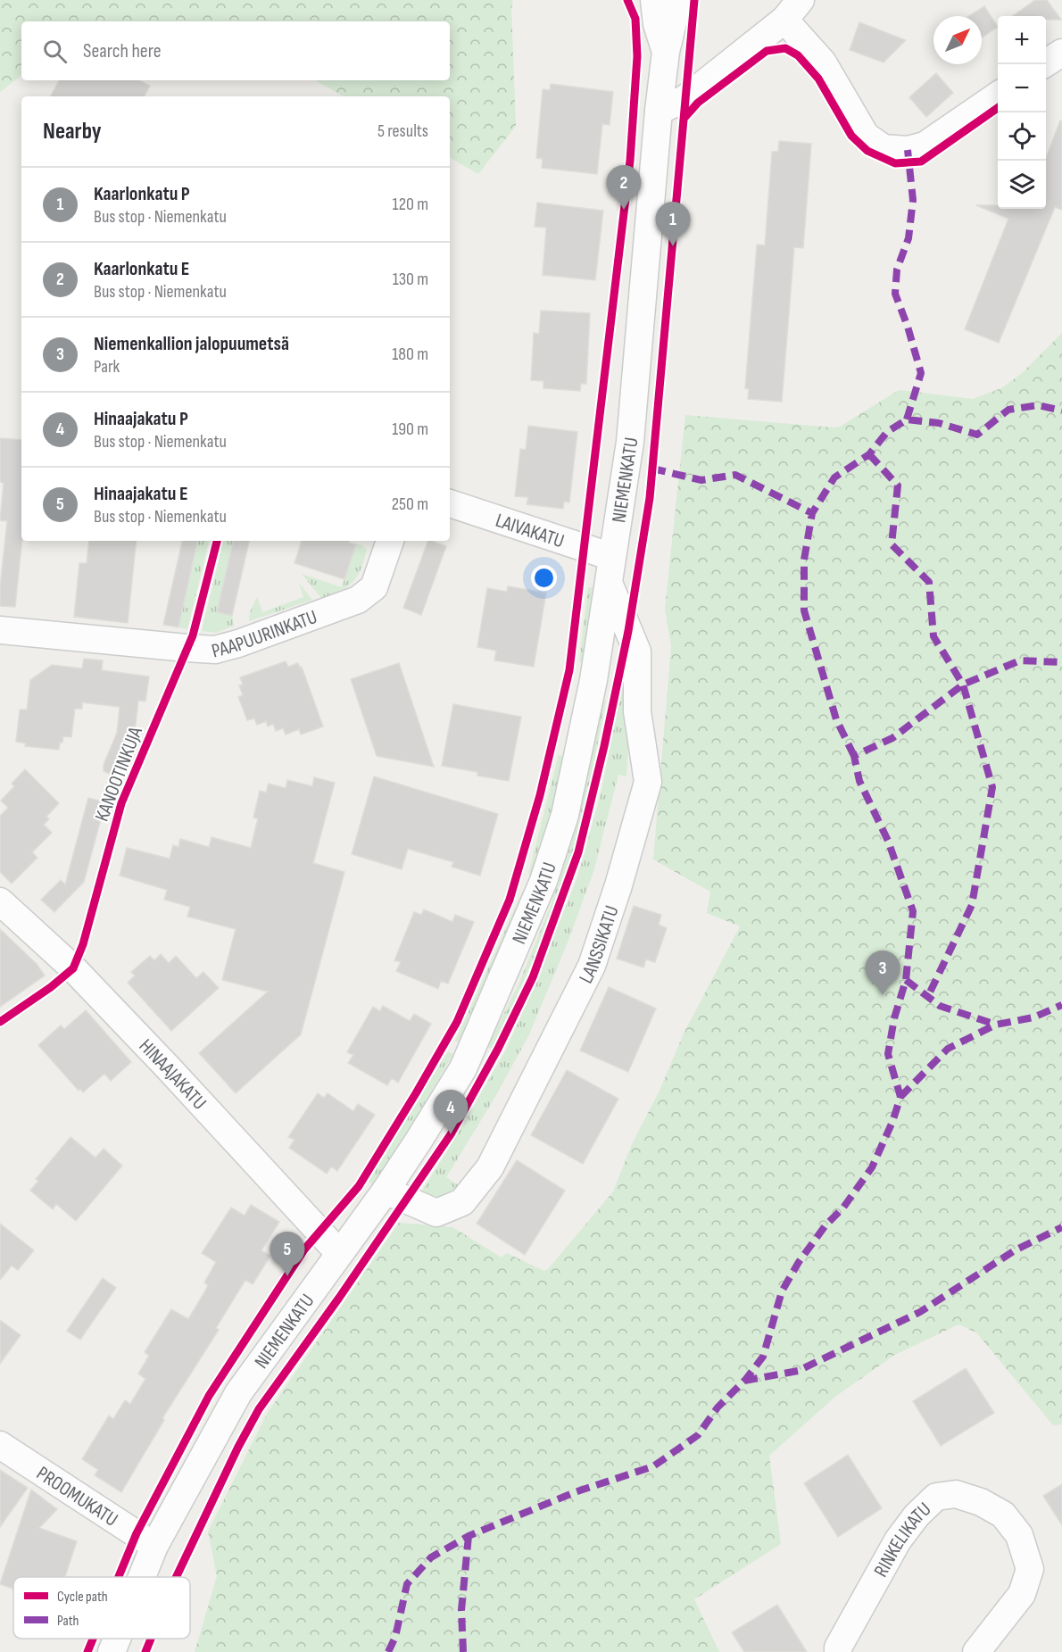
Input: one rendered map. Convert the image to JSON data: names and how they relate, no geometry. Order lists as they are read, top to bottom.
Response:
{
  "streets": {
    "street": [
      "NIEMENKATU",
      "LAIVAKATU",
      "PAAPUURINKATU",
      "LANSSIKATU",
      "HINAAJAKATU",
      "PROOMUKATU",
      "RINKELIKATU"
    ],
    "cycle path": ["KANOOTINKUJA"]
  },
  "crossings": [
    ["NIEMENKATU", "LAIVAKATU"],
    ["NIEMENKATU", "LANSSIKATU"],
    ["NIEMENKATU", "HINAAJAKATU"],
    ["NIEMENKATU", "PROOMUKATU"]
  ],
  "legend": ["Cycle path", "Path"],
  "north": "top right",
  "page": {
    "map_buttons": ["+", "−"],
    "search": "Search here",
    "heading": ["Nearby", "5 results"],
    "pins": [
      "2",
      "1",
      "3",
      "4",
      "5"
    ],
    "list": [
      {
        "mark": "1",
        "name": "Kaarlonkatu P",
        "note": "Bus stop · Niemenkatu",
        "value": "120 m"
      },
      {
        "mark": "2",
        "name": "Kaarlonkatu E",
        "note": "Bus stop · Niemenkatu",
        "value": "130 m"
      },
      {
        "mark": "3",
        "name": "Niemenkallion jalopuumetsä",
        "note": "Park",
        "value": "180 m"
      },
      {
        "mark": "4",
        "name": "Hinaajakatu P",
        "note": "Bus stop · Niemenkatu",
        "value": "190 m"
      },
      {
        "mark": "5",
        "name": "Hinaajakatu E",
        "note": "Bus stop · Niemenkatu",
        "value": "250 m"
      }
    ]
  }
}
